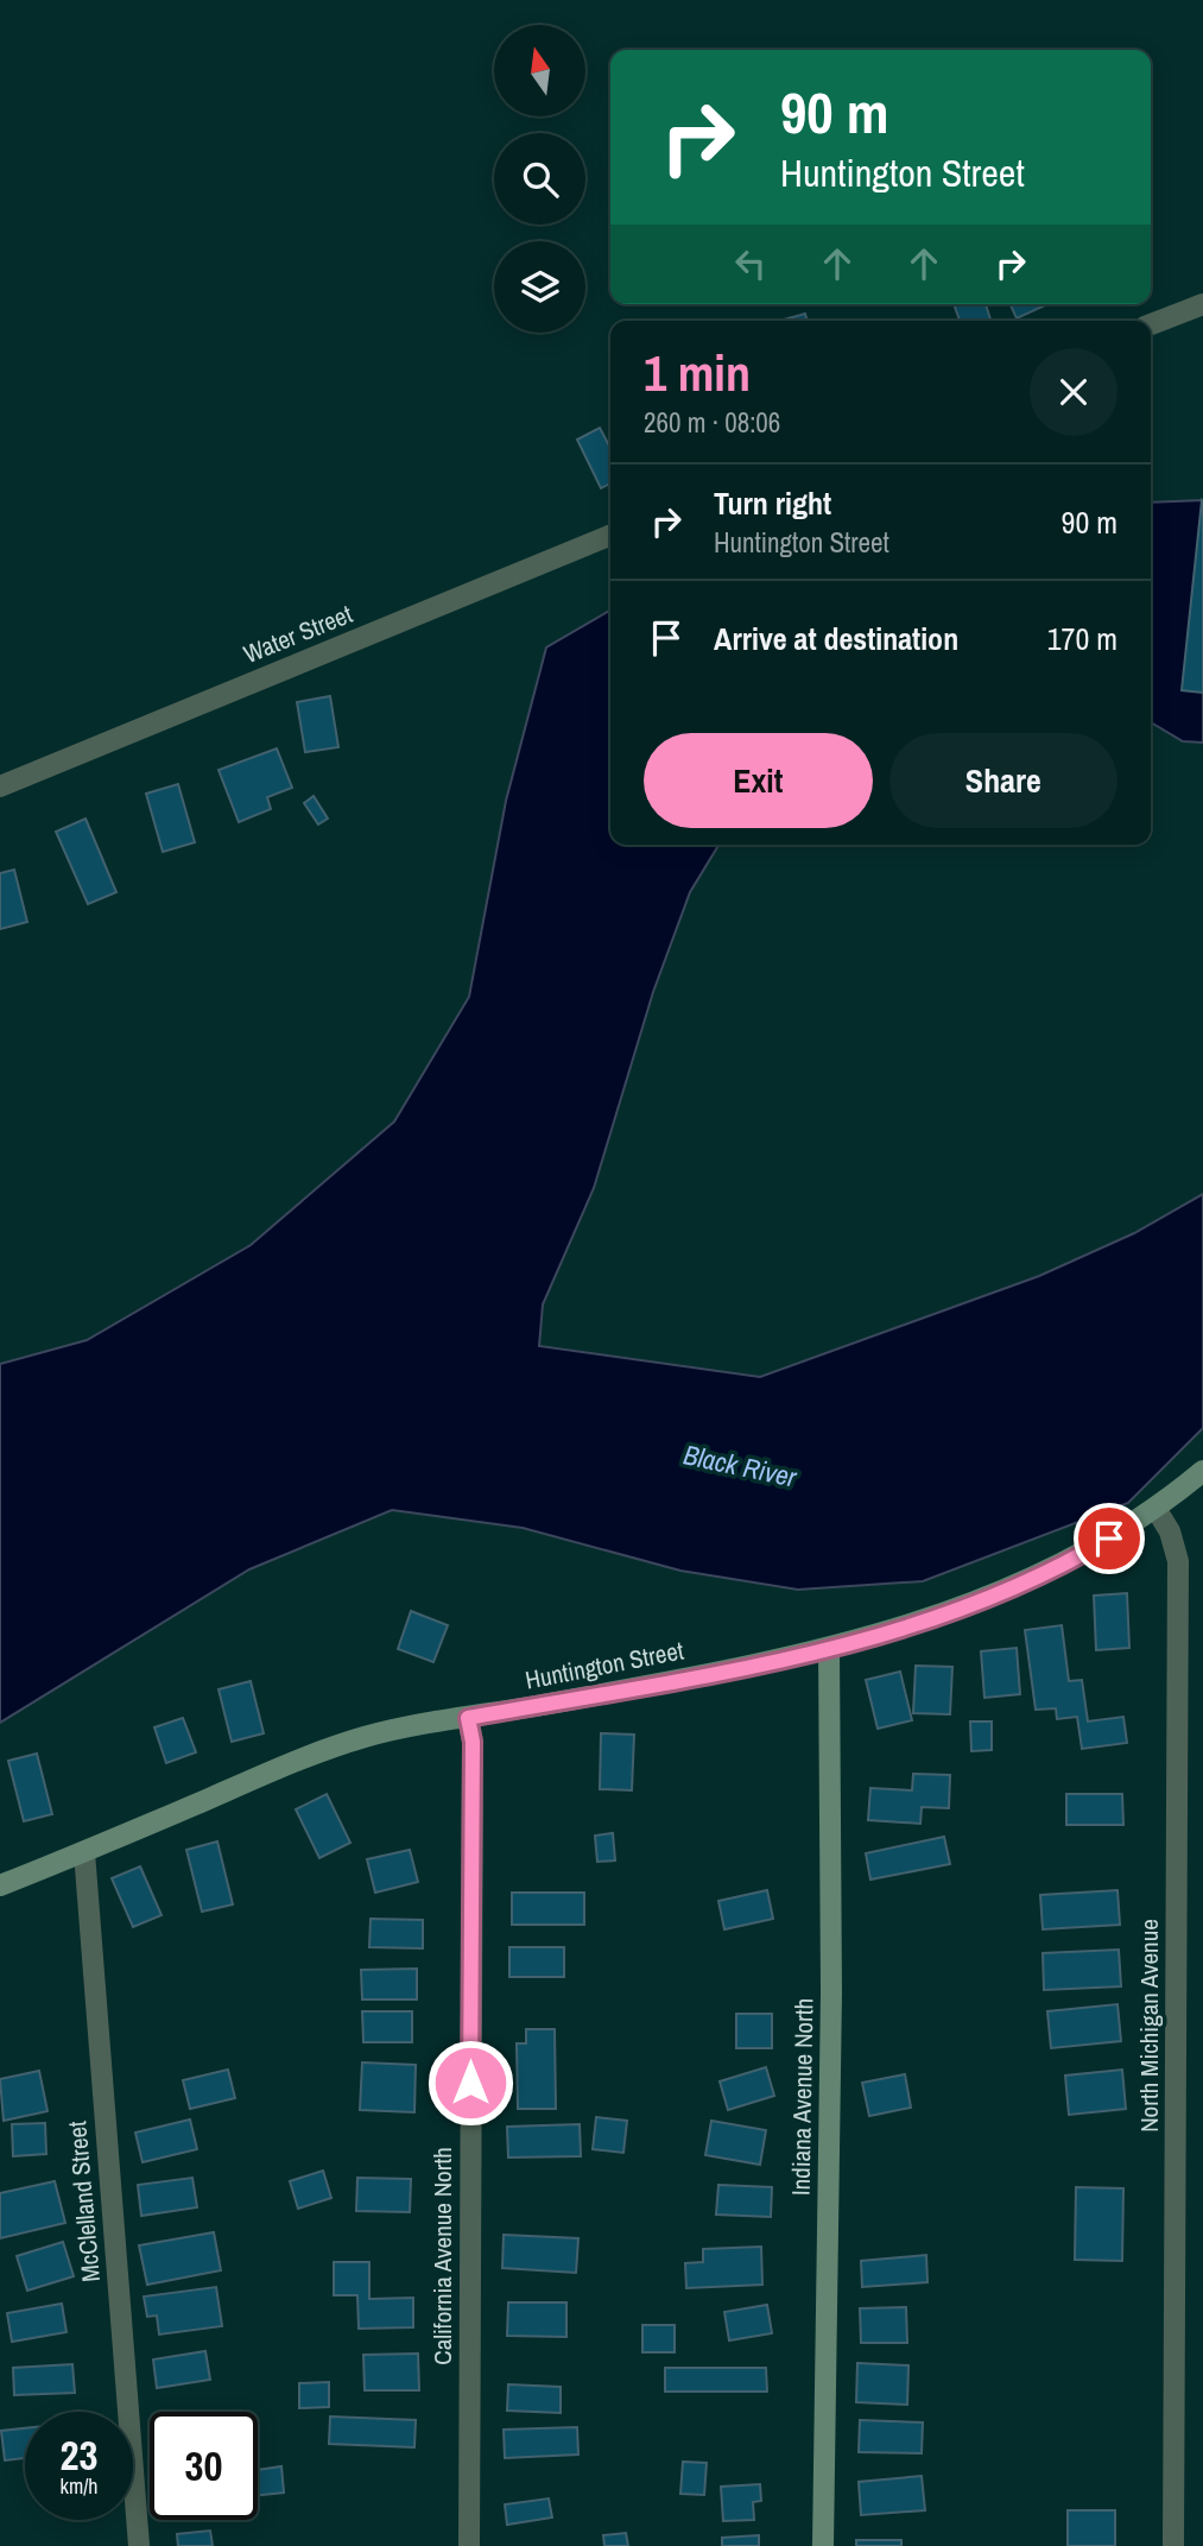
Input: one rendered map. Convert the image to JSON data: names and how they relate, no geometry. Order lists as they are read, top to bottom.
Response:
{
  "streets": {
    "street": [
      "Water Street",
      "Huntington Street",
      "North Michigan Avenue",
      "Indiana Avenue North",
      "McClelland Street",
      "California Avenue North"
    ]
  },
  "crossings": [
    ["Huntington Street", "North Michigan Avenue"],
    ["Huntington Street", "Indiana Avenue North"],
    ["Huntington Street", "McClelland Street"],
    ["Huntington Street", "California Avenue North"]
  ],
  "water": ["Black River"],
  "north": "top",
  "page": {
    "turn": ["90 m", "Huntington Street"],
    "heading": ["1 min", "260 m · 08:06"],
    "list": [
      {
        "name": "Turn right",
        "note": "Huntington Street",
        "value": "90 m"
      },
      {
        "name": "Arrive at destination",
        "value": "170 m"
      }
    ],
    "buttons": ["Exit", "Share"],
    "speed": "23 km/h",
    "limit": "30"
  }
}
